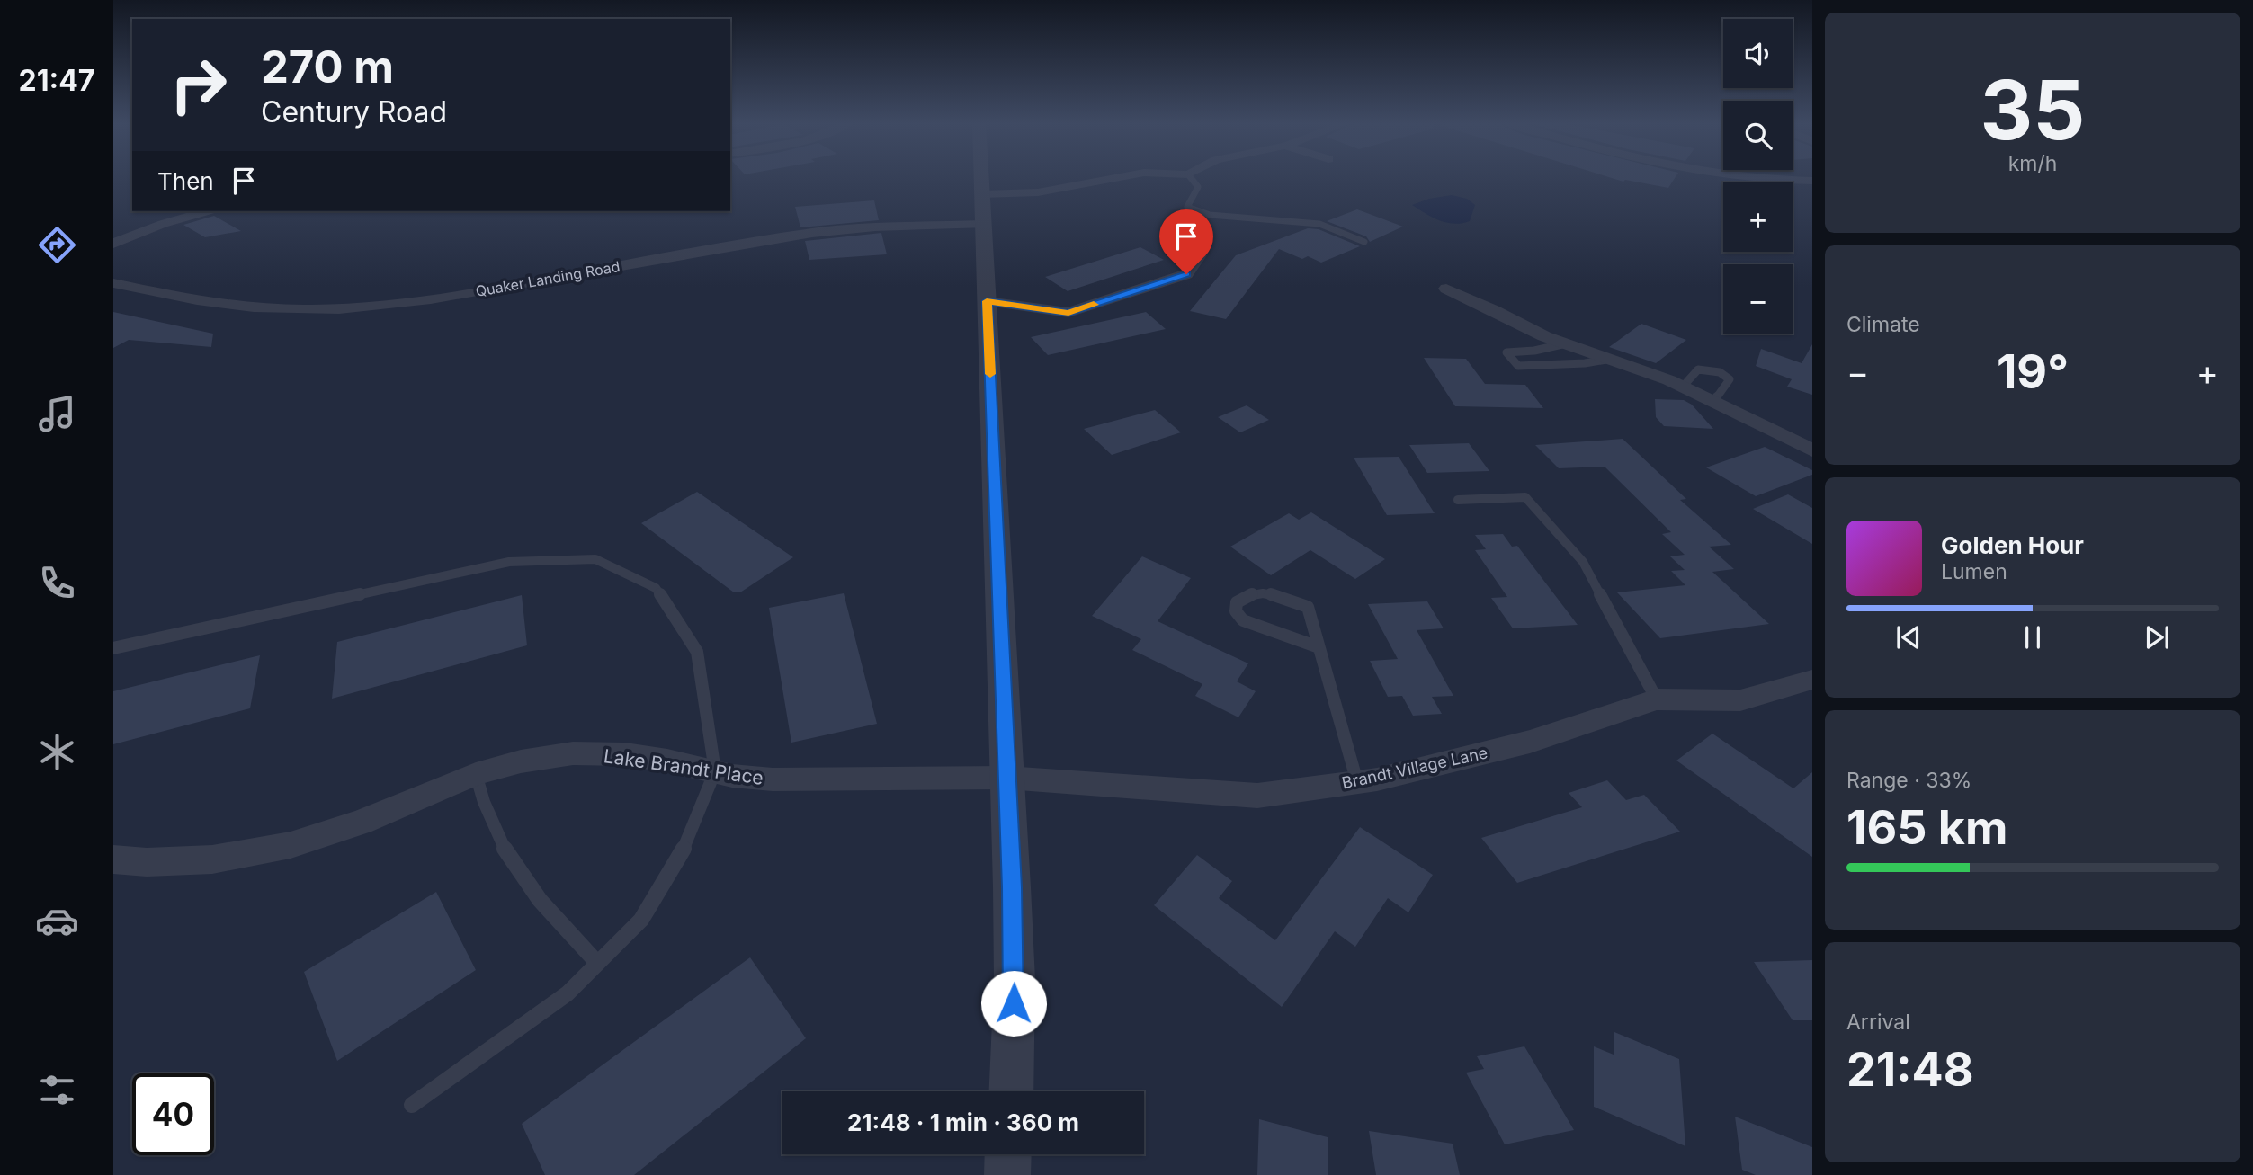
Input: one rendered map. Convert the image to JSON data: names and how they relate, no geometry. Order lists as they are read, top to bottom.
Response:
{
  "streets": {
    "street": ["Quaker Landing Road", "Lake Brandt Place", "Brandt Village Lane"]
  },
  "crossings": [
    ["Lake Brandt Place", "Brandt Village Lane"]
  ],
  "page": {
    "tabs": "21:47",
    "tile": [
      ["35", "km/h"],
      "Climate",
      ["Range · 33%", "165 km"],
      ["Arrival", "21:48"]
    ],
    "map_buttons": ["+", "−"],
    "turn": ["270 m", "Century Road"],
    "then": "Then",
    "heat": ["−", "19°", "+"],
    "song": ["Golden Hour", "Lumen"],
    "limit": "40",
    "trip": "21:48 · 1 min · 360 m"
  }
}
